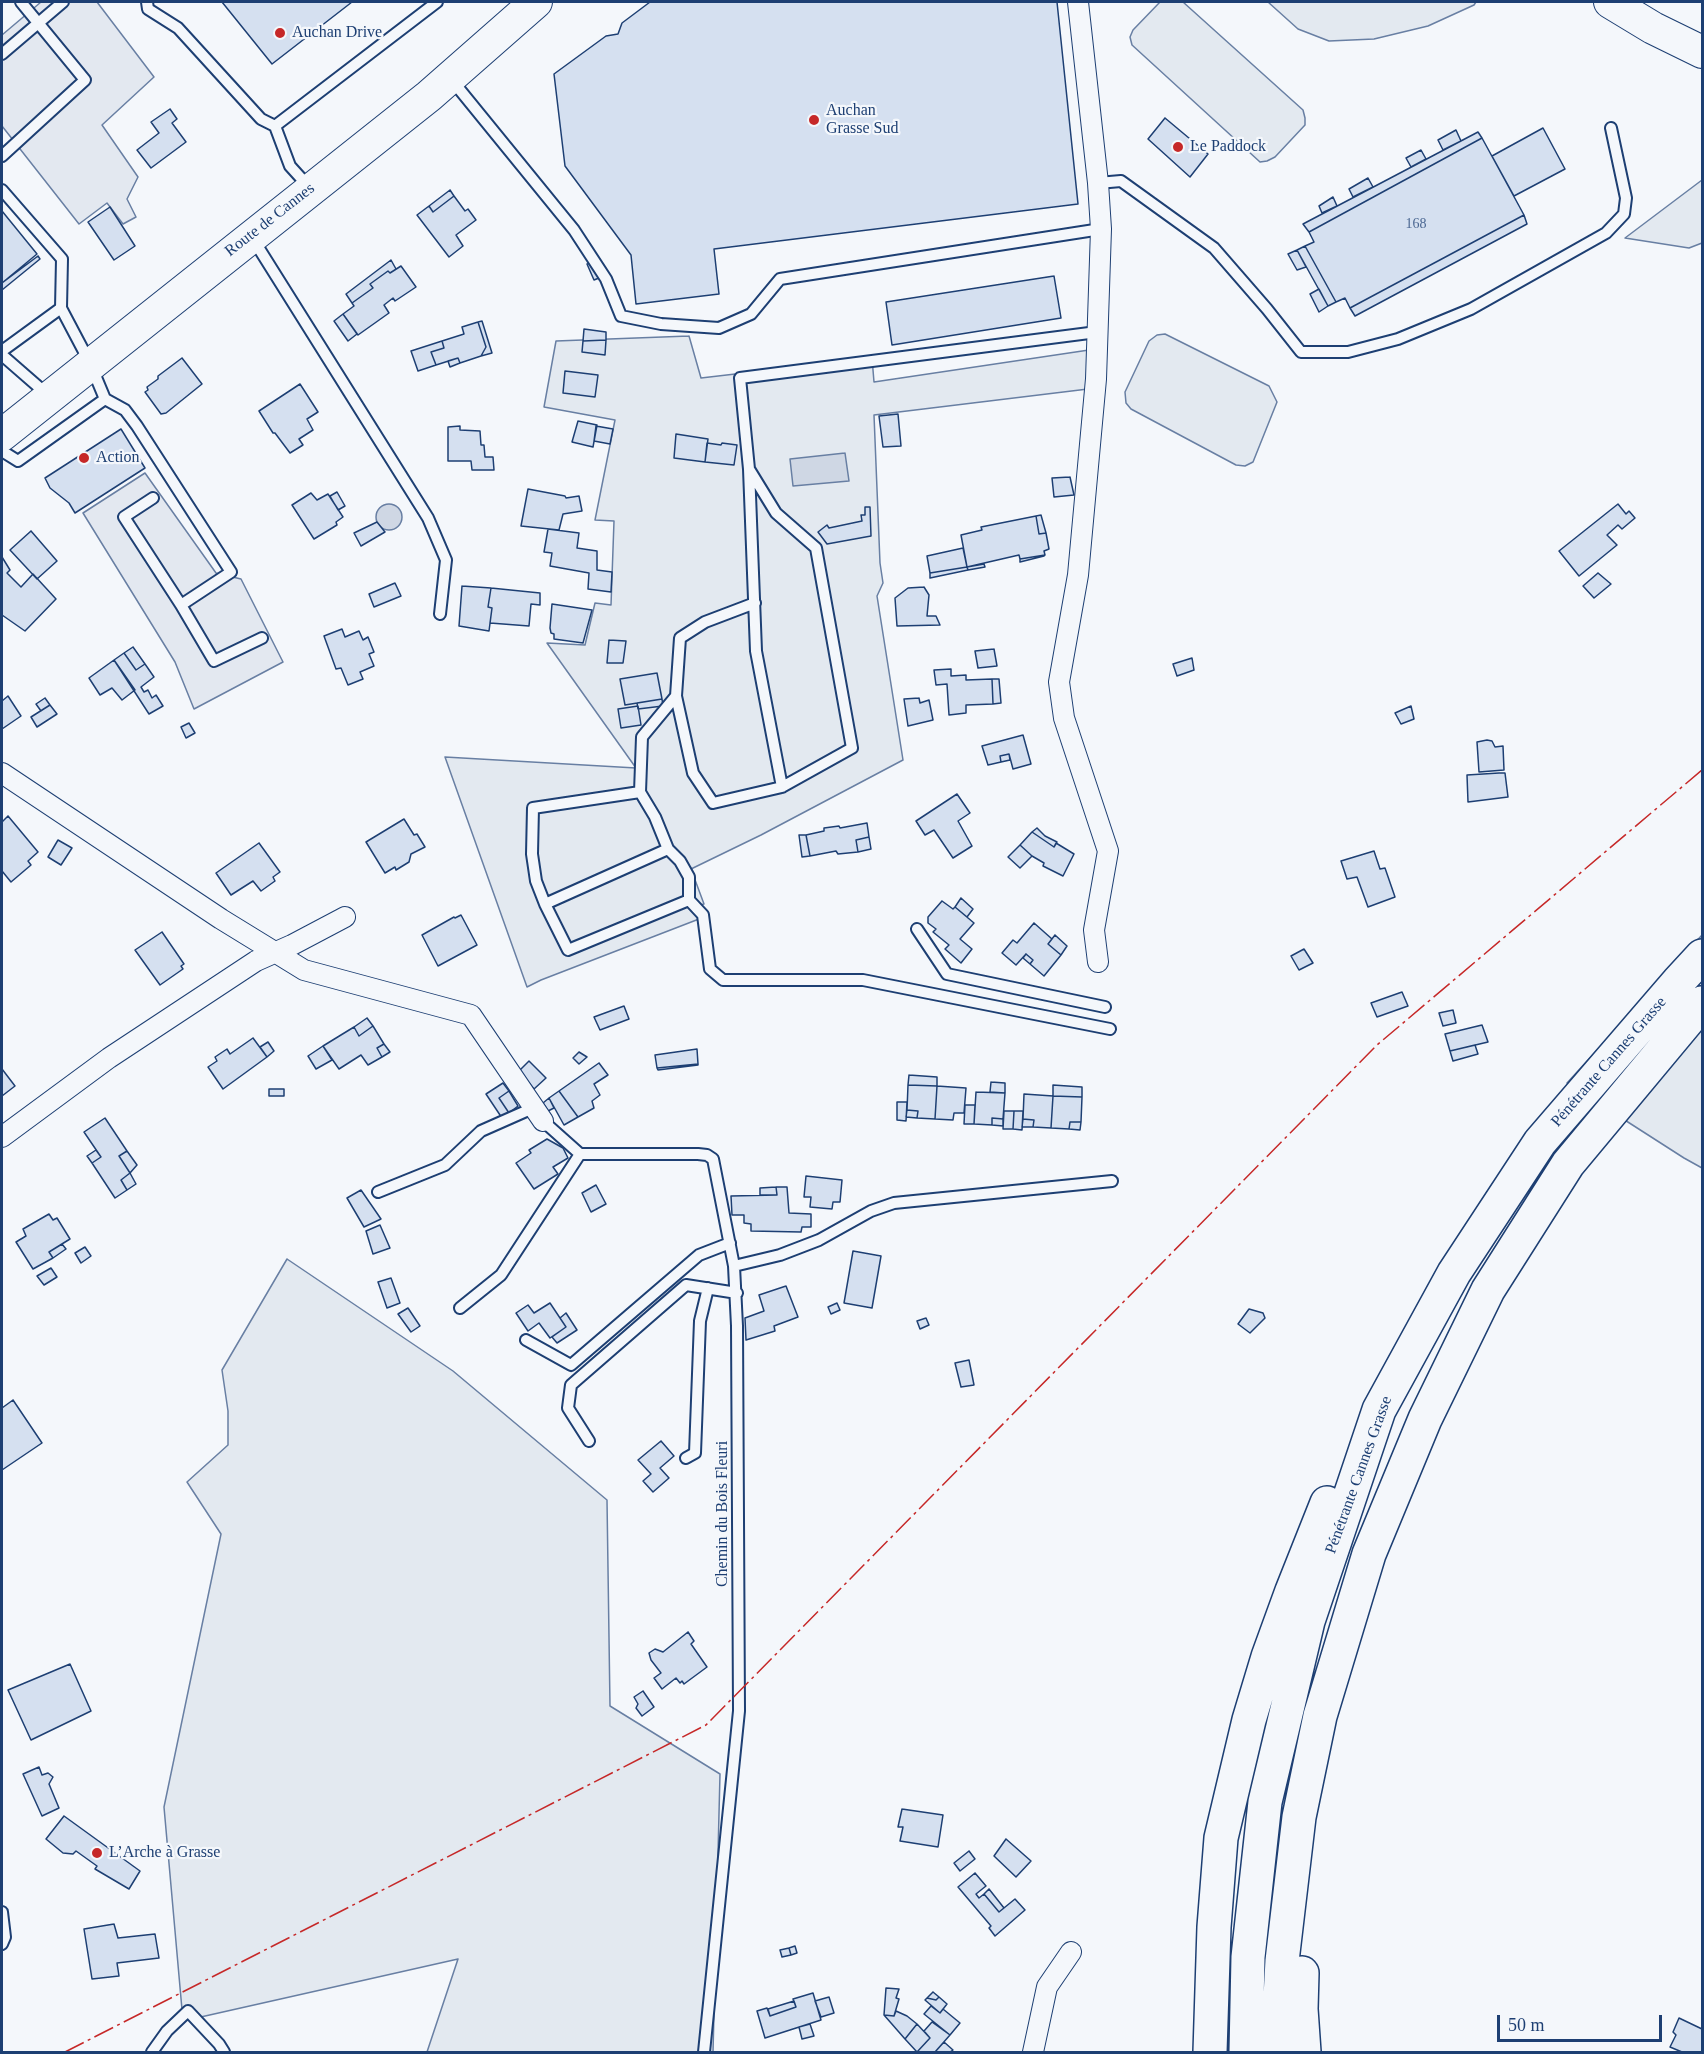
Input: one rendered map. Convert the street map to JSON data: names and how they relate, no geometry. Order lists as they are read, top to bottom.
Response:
{
  "streets": {
    "highway": ["Pénétrante Cannes Grasse"],
    "main road": ["Route de Cannes"],
    "lane": ["Chemin du Bois Fleuri"]
  },
  "places": [
    "Auchan Drive",
    "Auchan Grasse Sud",
    "Le Paddock",
    "Action",
    "L’Arche à Grasse"
  ],
  "house_numbers": ["168"],
  "scale_bar": "50 m"
}
